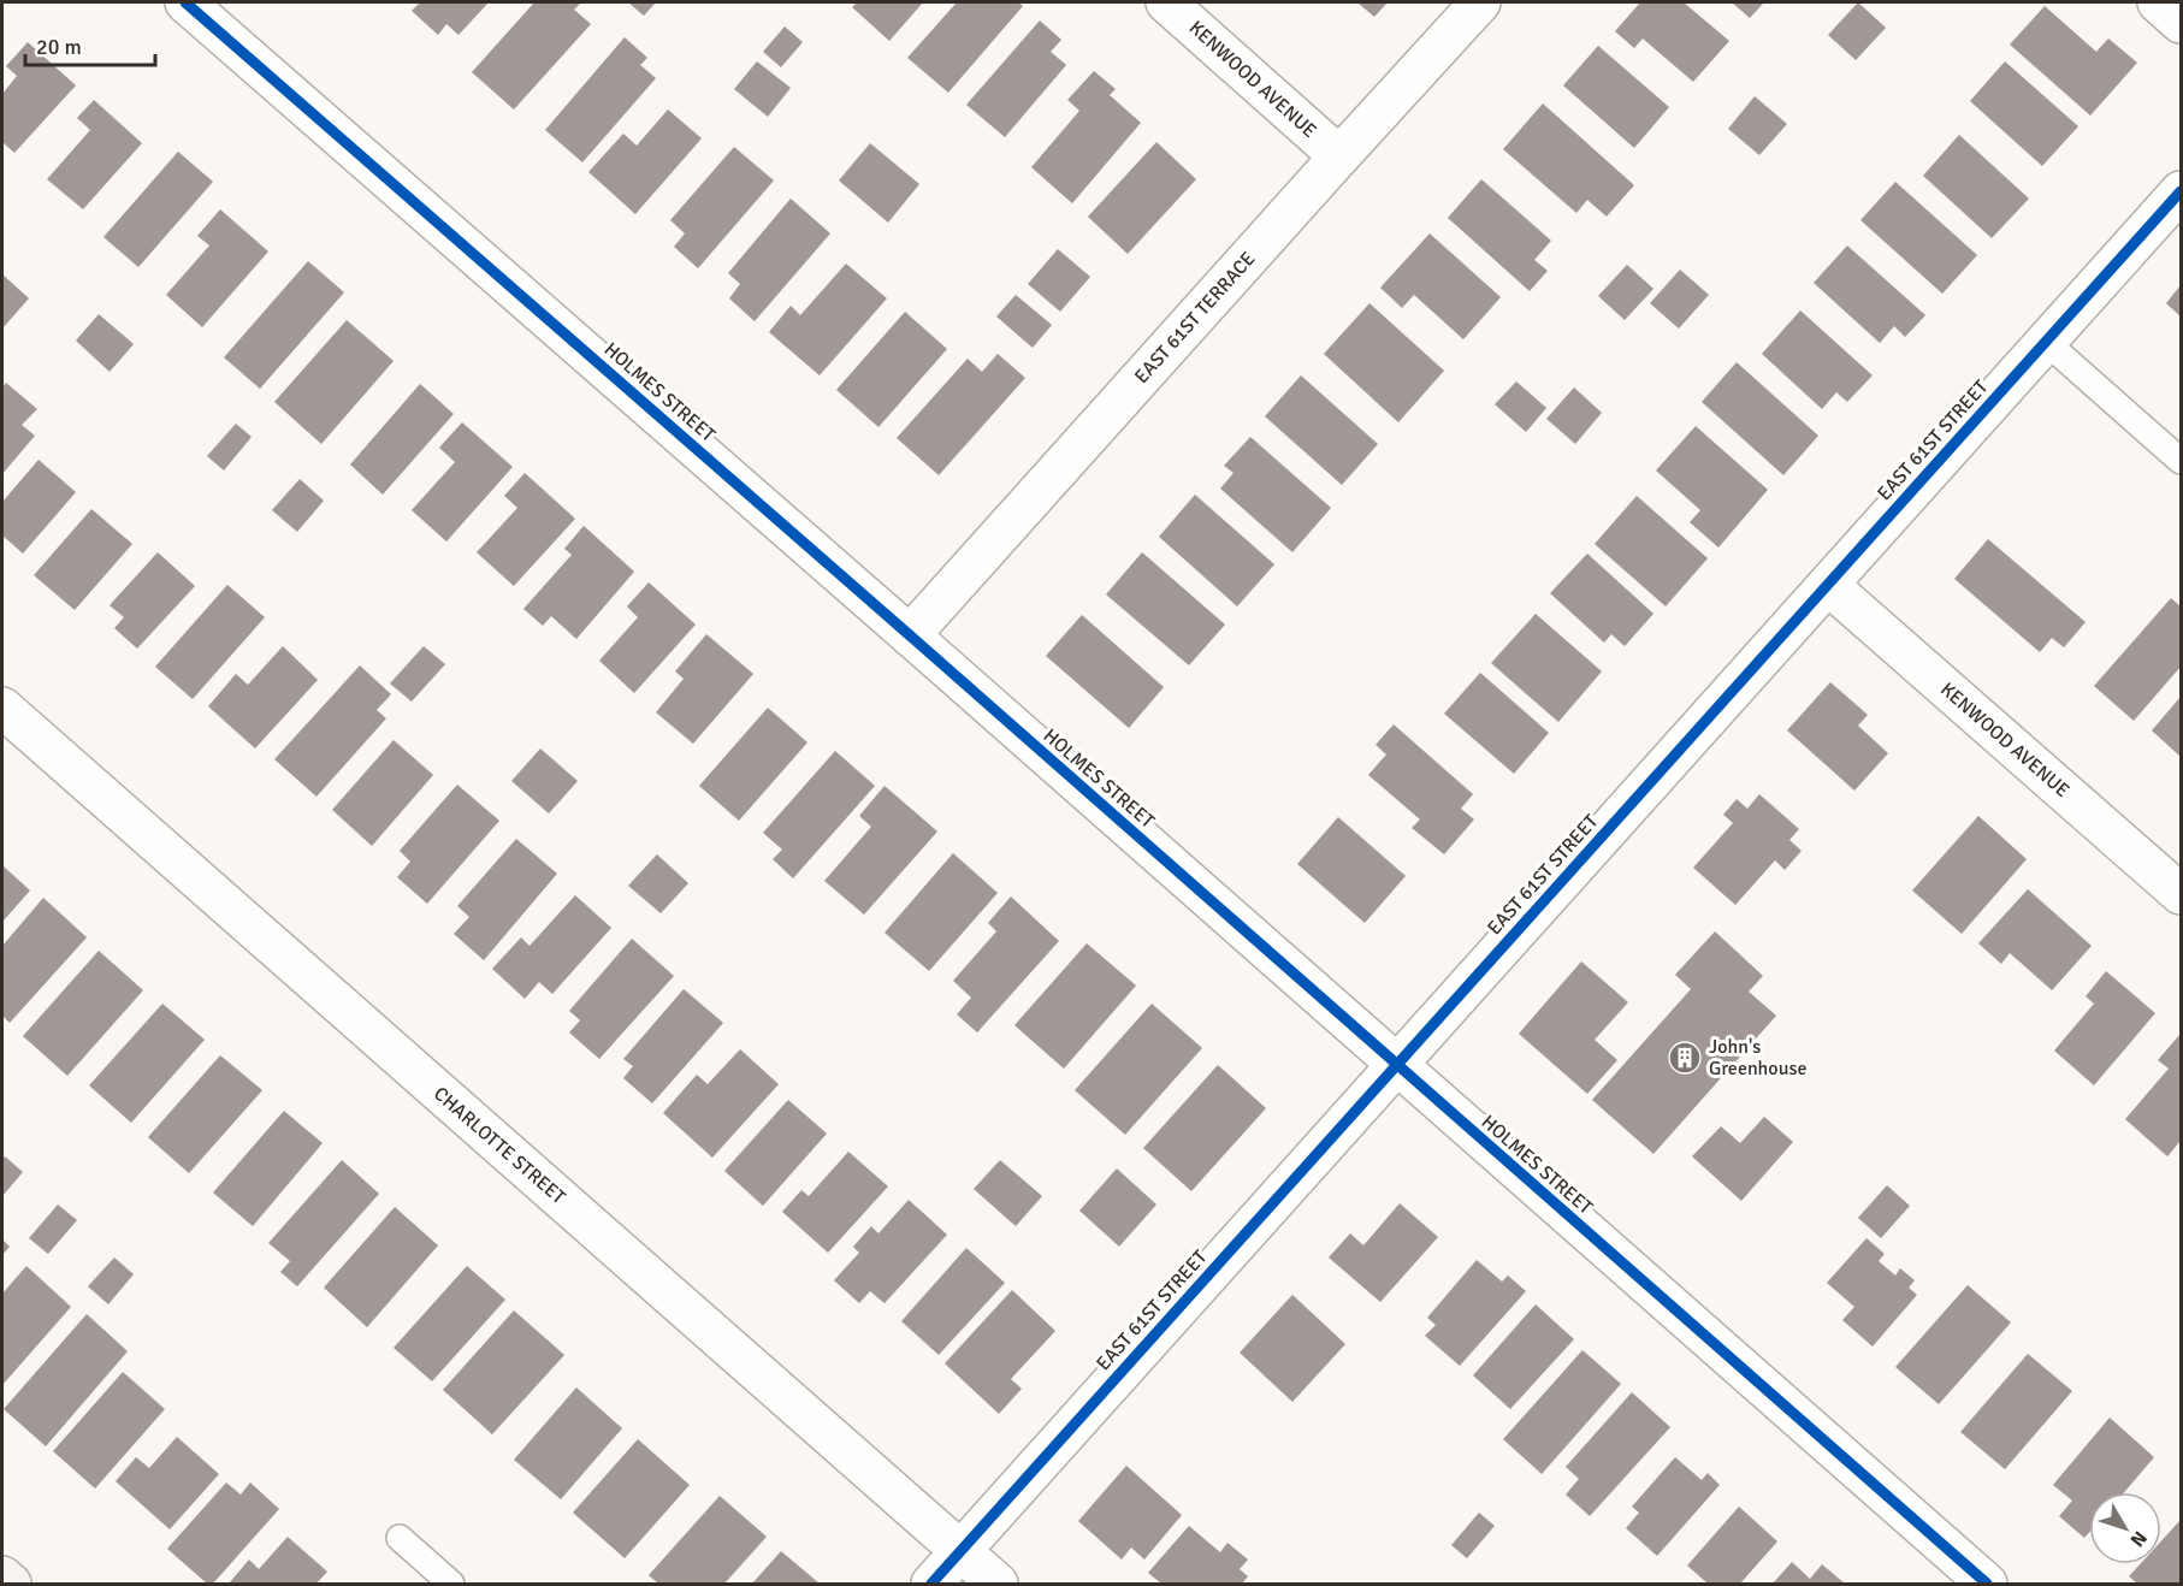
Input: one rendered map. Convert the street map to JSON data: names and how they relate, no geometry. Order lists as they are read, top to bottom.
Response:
{
  "streets": {
    "street": [
      "KENWOOD AVENUE",
      "EAST 61ST TERRACE",
      "HOLMES STREET",
      "EAST 61ST STREET",
      "CHARLOTTE STREET"
    ]
  },
  "crossings": [
    ["KENWOOD AVENUE", "EAST 61ST TERRACE"],
    ["KENWOOD AVENUE", "EAST 61ST STREET"],
    ["EAST 61ST TERRACE", "HOLMES STREET"],
    ["HOLMES STREET", "EAST 61ST STREET"],
    ["EAST 61ST STREET", "CHARLOTTE STREET"]
  ],
  "places": {
    "building": ["John's Greenhouse"]
  },
  "scale_bar": "20 m",
  "north": "bottom right"
}
